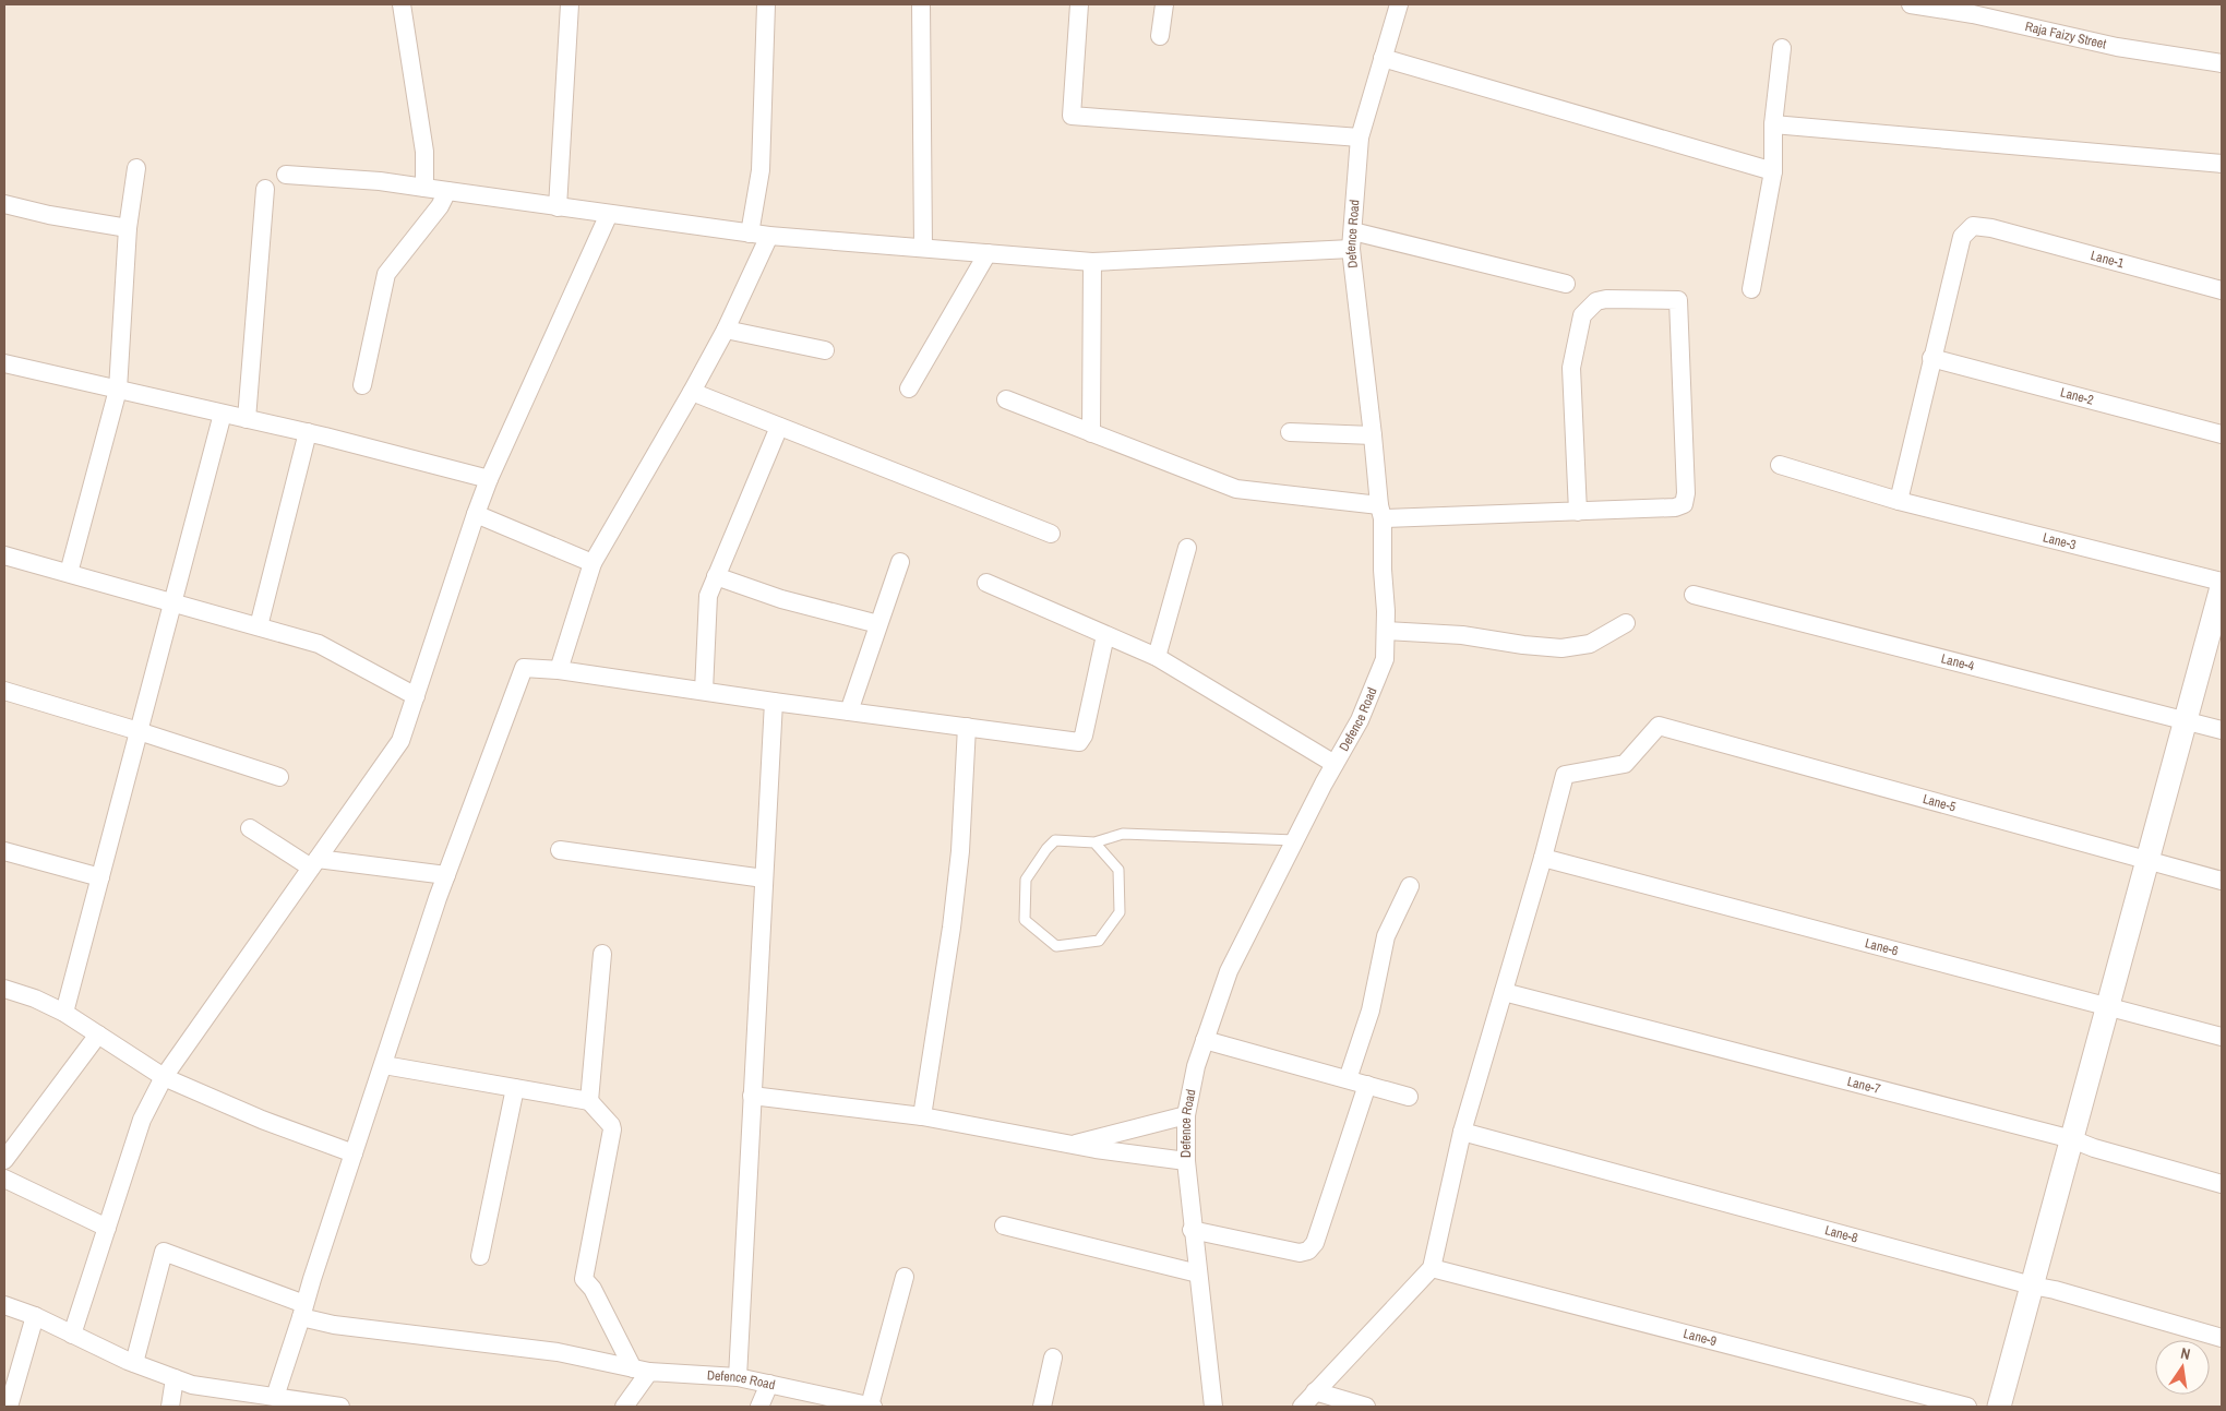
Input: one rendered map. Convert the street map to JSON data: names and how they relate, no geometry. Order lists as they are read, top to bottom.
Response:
{
  "streets": {
    "street": [
      "Raja Faizy Street",
      "Defence Road",
      "Lane-1",
      "Lane-2",
      "Lane-3",
      "Lane-4",
      "Lane-5",
      "Lane-6",
      "Lane-7",
      "Lane-8",
      "Lane-9"
    ]
  },
  "crossings": [
    ["Lane-1", "Lane-2"],
    ["Lane-5", "Lane-6"]
  ],
  "north": "top"
}
